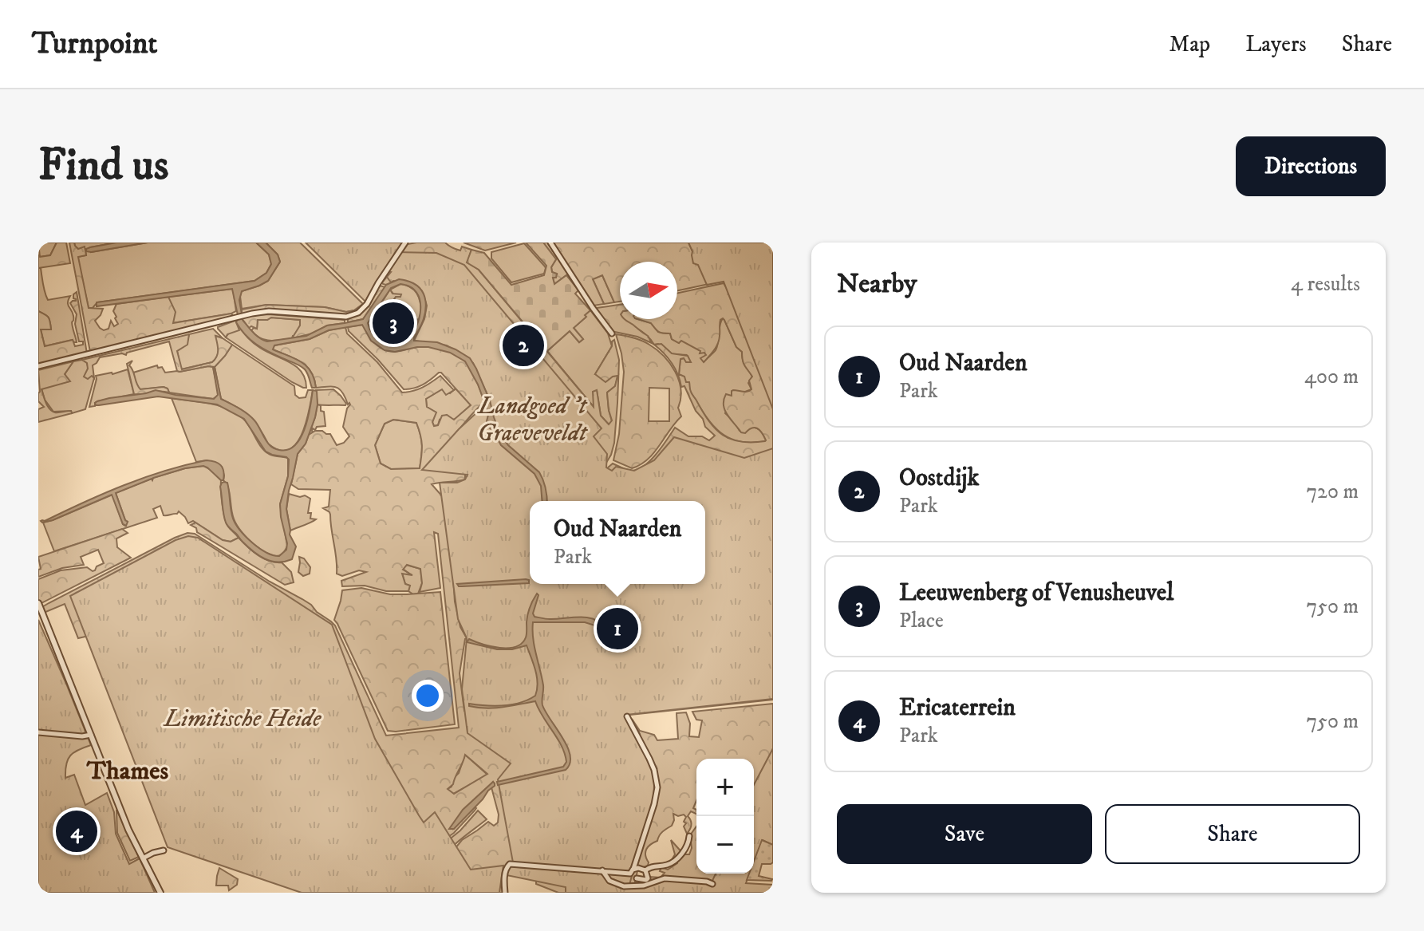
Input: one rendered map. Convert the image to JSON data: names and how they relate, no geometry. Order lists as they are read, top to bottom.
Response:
{
  "districts": ["Thames"],
  "parks": ["Landgoed 't Graeveveldt", "Limitische Heide"],
  "north": "right",
  "page": {
    "header": "Turnpoint",
    "nav": ["Map", "Layers", "Share"],
    "buttons": [
      "Directions",
      ["Save", "Share"]
    ],
    "title": "Find us",
    "heading": ["Nearby", "4 results"],
    "pins": [
      "3",
      "2",
      "1",
      "4"
    ],
    "list": [
      {
        "mark": "1",
        "name": "Oud Naarden",
        "note": "Park",
        "value": "400 m"
      },
      {
        "mark": "2",
        "name": "Oostdijk",
        "note": "Park",
        "value": "720 m"
      },
      {
        "mark": "3",
        "name": "Leeuwenberg of Venusheuvel",
        "note": "Place",
        "value": "750 m"
      },
      {
        "mark": "4",
        "name": "Ericaterrein",
        "note": "Park",
        "value": "750 m"
      }
    ],
    "popup": ["Oud Naarden", "Park"],
    "map_buttons": ["+", "−"]
  }
}
